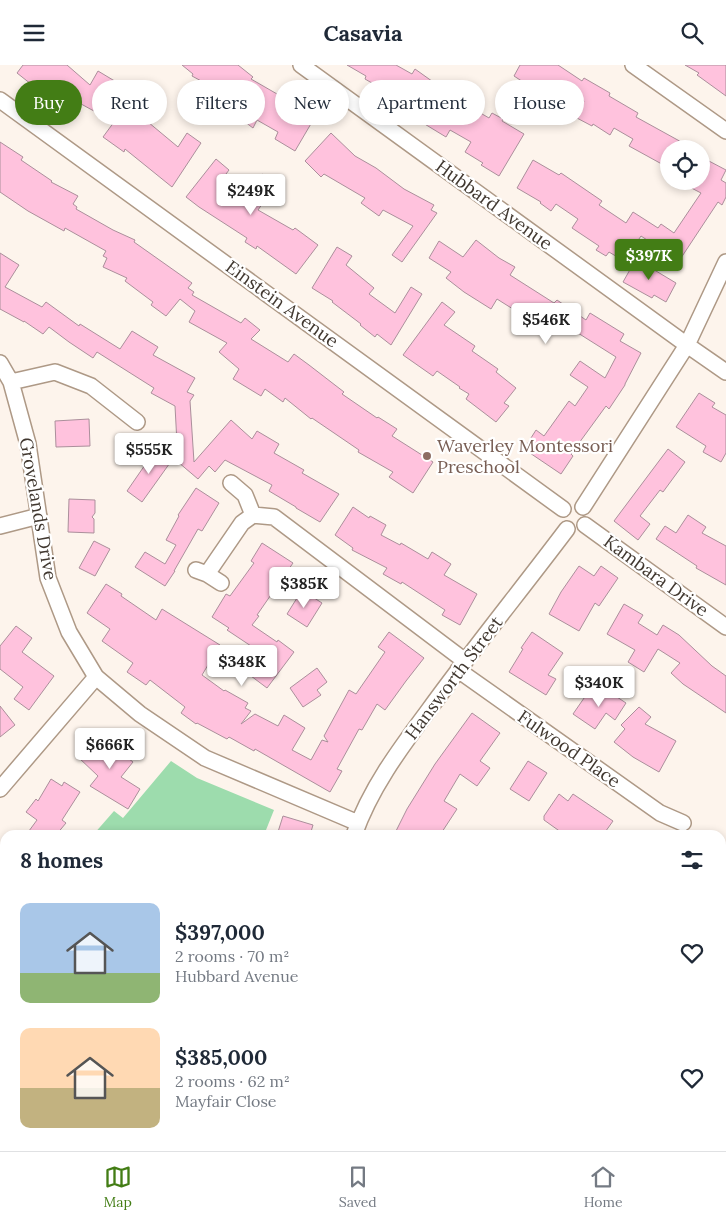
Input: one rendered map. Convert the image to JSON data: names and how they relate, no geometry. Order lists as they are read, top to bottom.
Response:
{
  "streets": {
    "street": [
      "Hubbard Avenue",
      "Einstein Avenue",
      "Grovelands Drive",
      "Kambara Drive",
      "Hansworth Street",
      "Fulwood Place"
    ]
  },
  "crossings": [
    ["Einstein Avenue", "Kambara Drive"],
    ["Einstein Avenue", "Hansworth Street"],
    ["Grovelands Drive", "Hansworth Street"],
    ["Kambara Drive", "Hansworth Street"],
    ["Hansworth Street", "Fulwood Place"]
  ],
  "places": ["Waverley Montessori Preschool"],
  "page": {
    "header": "Casavia",
    "chip": [
      "Buy",
      "Rent",
      "Filters",
      "New",
      "Apartment",
      "House"
    ],
    "price": [
      "$249K",
      "$397K",
      "$546K",
      "$555K",
      "$385K",
      "$348K",
      "$340K",
      "$666K"
    ],
    "heading": "8 homes",
    "list": [
      {
        "name": "$397,000",
        "note": "2 rooms · 70 m² · Hubbard Avenue"
      },
      {
        "name": "$385,000",
        "note": "2 rooms · 62 m² · Mayfair Close"
      }
    ],
    "tabs": ["Map", "Saved", "Home"]
  }
}
